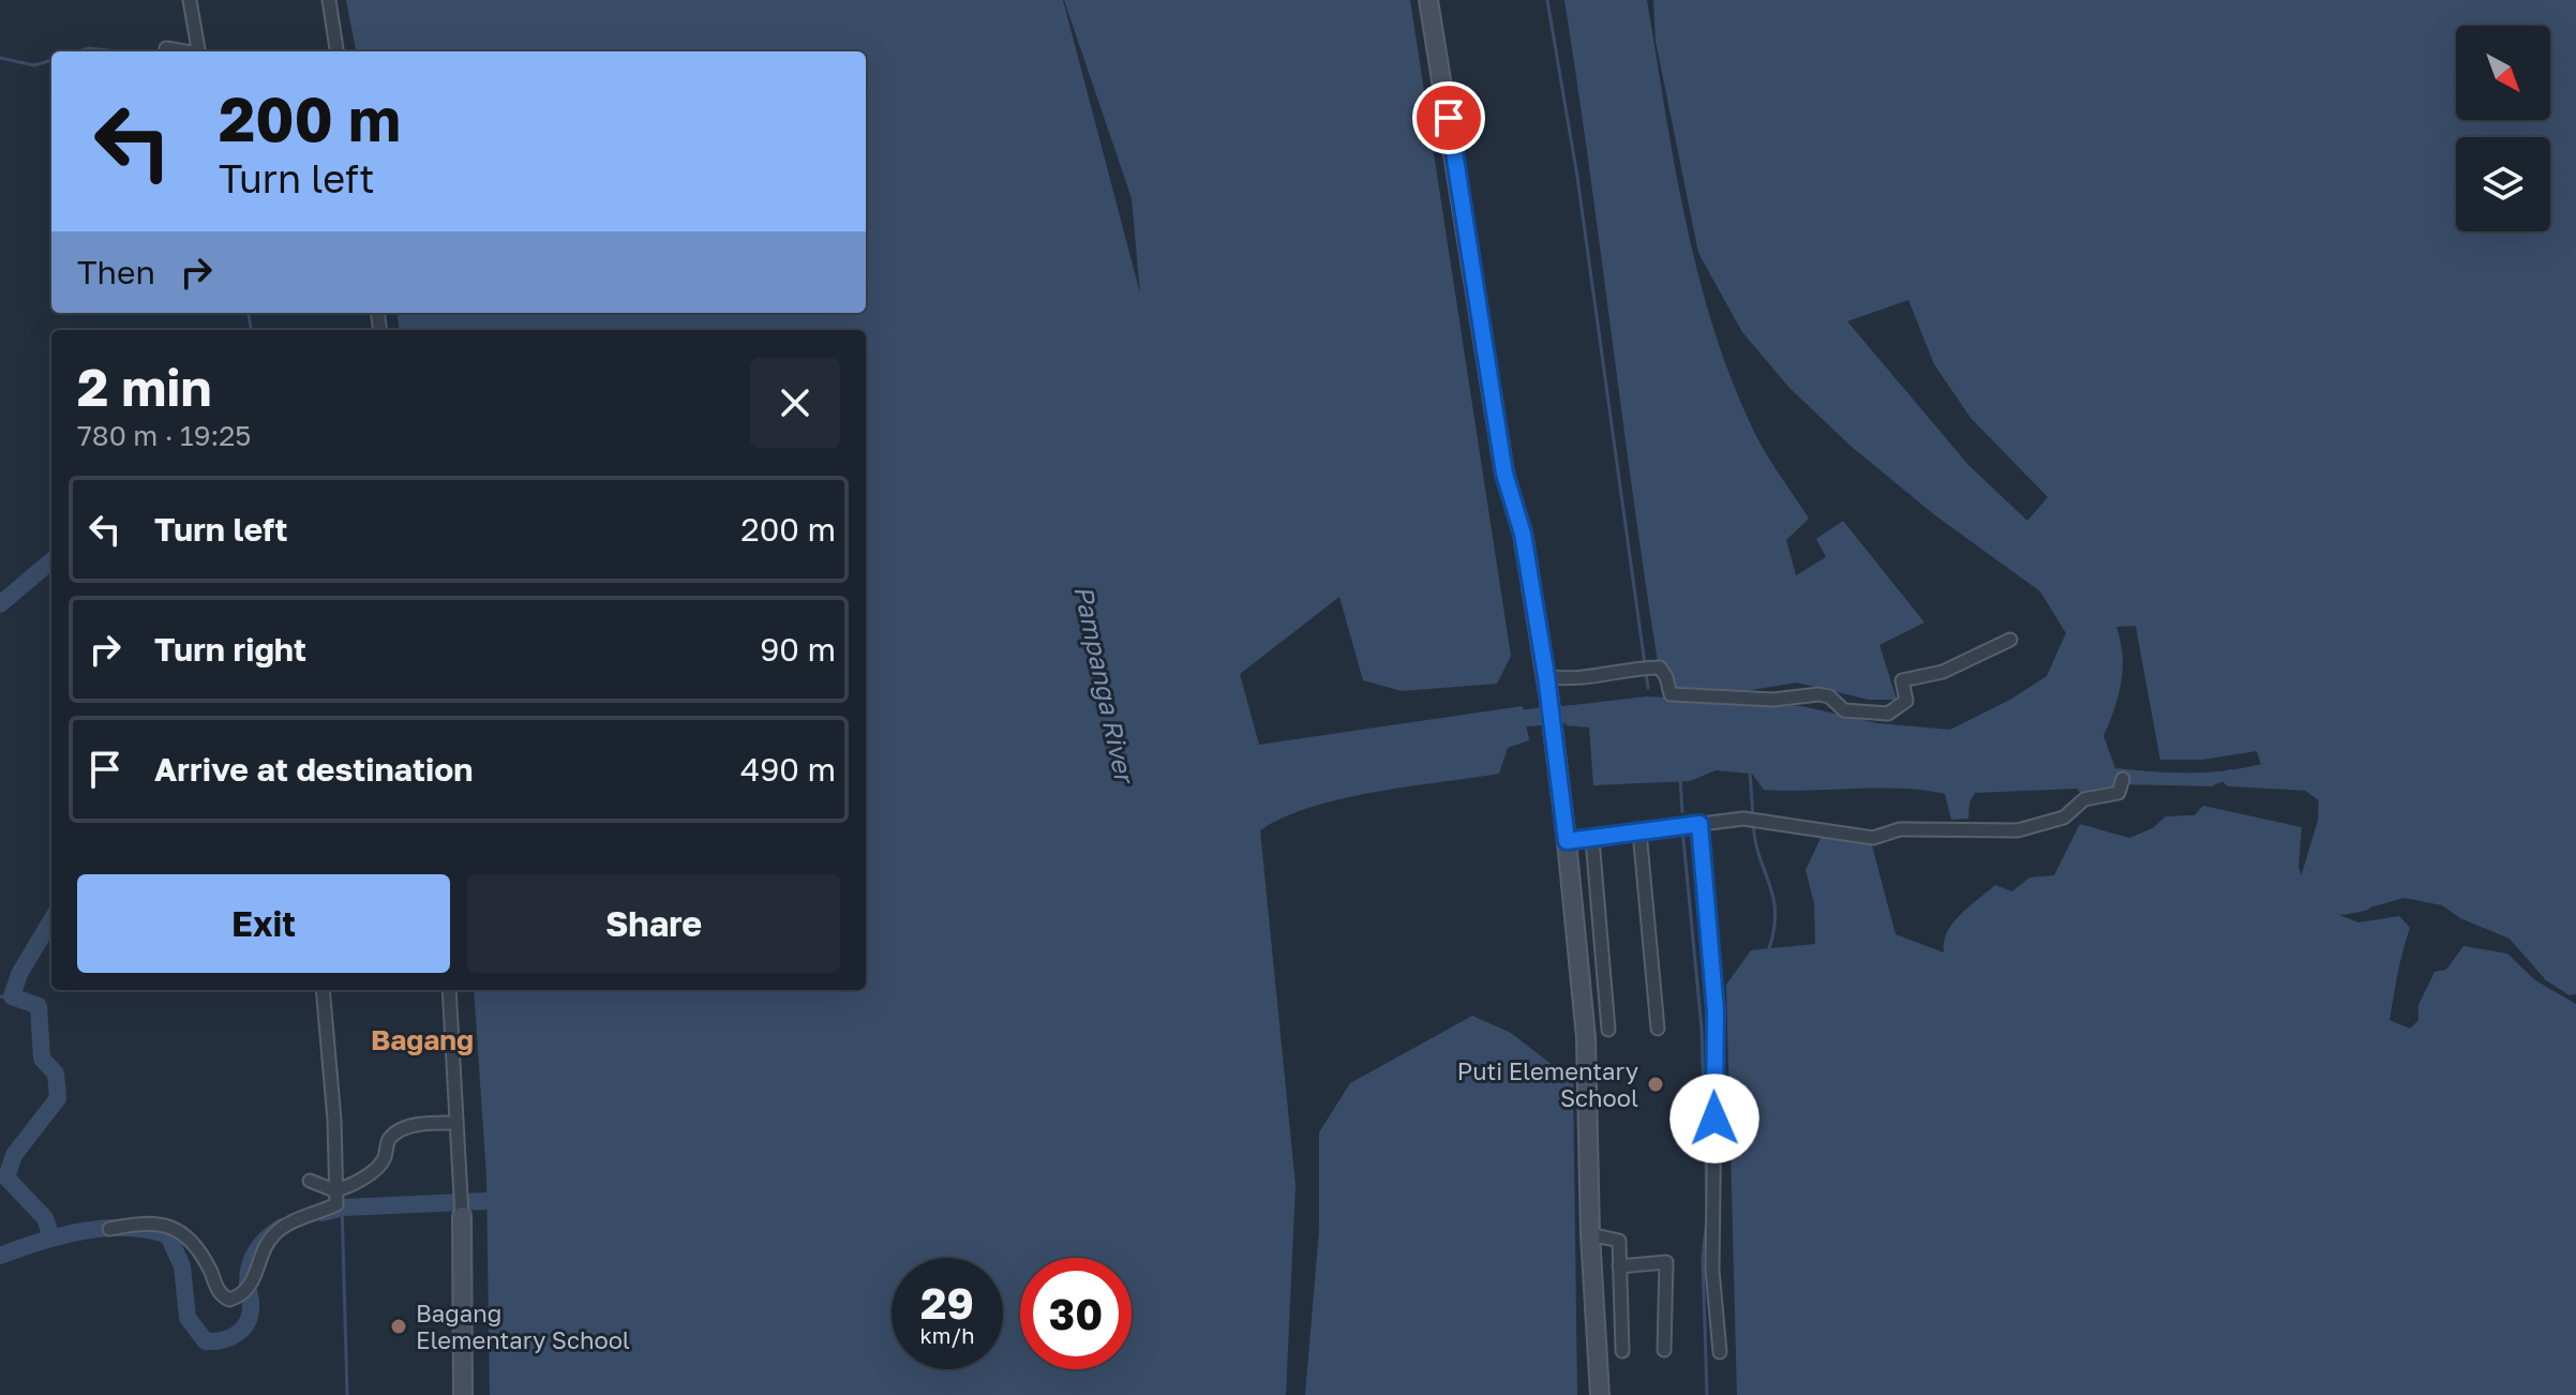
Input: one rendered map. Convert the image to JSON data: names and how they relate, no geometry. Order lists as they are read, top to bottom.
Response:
{
  "districts": ["Bagang"],
  "water": ["Pampanga River"],
  "places": ["Puti Elementary School", "Bagang Elementary School"],
  "north": "bottom right",
  "page": {
    "turn": ["200 m", "Turn left"],
    "then": "Then",
    "heading": ["2 min", "780 m · 19:25"],
    "list": [
      {
        "name": "Turn left",
        "value": "200 m"
      },
      {
        "name": "Turn right",
        "value": "90 m"
      },
      {
        "name": "Arrive at destination",
        "value": "490 m"
      }
    ],
    "buttons": ["Exit", "Share"],
    "speed": "29 km/h",
    "limit": "30"
  }
}
